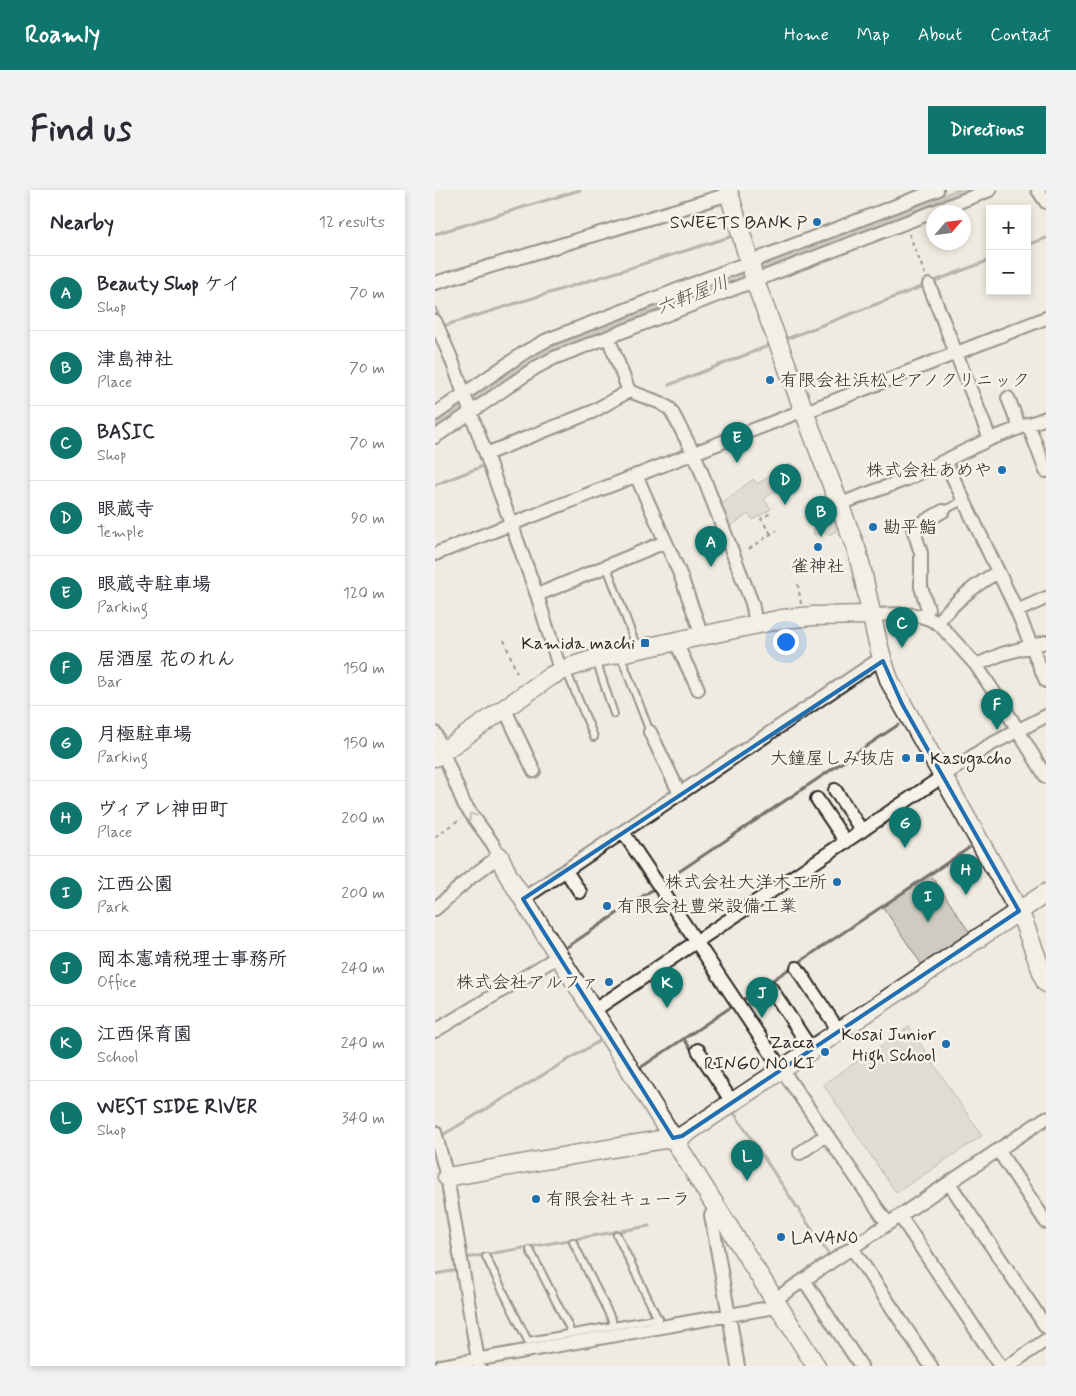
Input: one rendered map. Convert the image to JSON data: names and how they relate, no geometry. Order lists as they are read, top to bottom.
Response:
{
  "water": ["六軒屋川"],
  "places": {
    "other": [
      "SWEETS BANK P",
      "有限会社浜松ピアノクリニック",
      "株式会社あめや",
      "勘平鮨",
      "雀神社",
      "大鐘屋しみ抜店",
      "株式会社大洋木工所",
      "有限会社豊栄設備工業",
      "株式会社アルファ",
      "Kosai Junior High School",
      "Zacca RINGO NO KI",
      "有限会社キューラ",
      "LAVANO"
    ],
    "transit": ["Kamida machi", "Kasugacho"]
  },
  "north": "top right",
  "page": {
    "header": "Roamly",
    "nav": [
      "Home",
      "Map",
      "About",
      "Contact"
    ],
    "buttons": "Directions",
    "title": "Find us",
    "heading": ["Nearby", "12 results"],
    "map_buttons": ["+", "−"],
    "list": [
      {
        "mark": "A",
        "name": "Beauty Shop ケイ",
        "note": "Shop",
        "value": "70 m"
      },
      {
        "mark": "B",
        "name": "津島神社",
        "note": "Place",
        "value": "70 m"
      },
      {
        "mark": "C",
        "name": "BASIC",
        "note": "Shop",
        "value": "70 m"
      },
      {
        "mark": "D",
        "name": "眼蔵寺",
        "note": "Temple",
        "value": "90 m"
      },
      {
        "mark": "E",
        "name": "眼蔵寺駐車場",
        "note": "Parking",
        "value": "120 m"
      },
      {
        "mark": "F",
        "name": "居酒屋 花のれん",
        "note": "Bar",
        "value": "150 m"
      },
      {
        "mark": "G",
        "name": "月極駐車場",
        "note": "Parking",
        "value": "150 m"
      },
      {
        "mark": "H",
        "name": "ヴィアレ神田町",
        "note": "Place",
        "value": "200 m"
      },
      {
        "mark": "I",
        "name": "江西公園",
        "note": "Park",
        "value": "200 m"
      },
      {
        "mark": "J",
        "name": "岡本憲靖税理士事務所",
        "note": "Office",
        "value": "240 m"
      },
      {
        "mark": "K",
        "name": "江西保育園",
        "note": "School",
        "value": "240 m"
      },
      {
        "mark": "L",
        "name": "WEST SIDE RIVER",
        "note": "Shop",
        "value": "340 m"
      }
    ],
    "pins": [
      "E",
      "D",
      "B",
      "A",
      "C",
      "F",
      "G",
      "H",
      "I",
      "K",
      "J",
      "L"
    ]
  }
}
